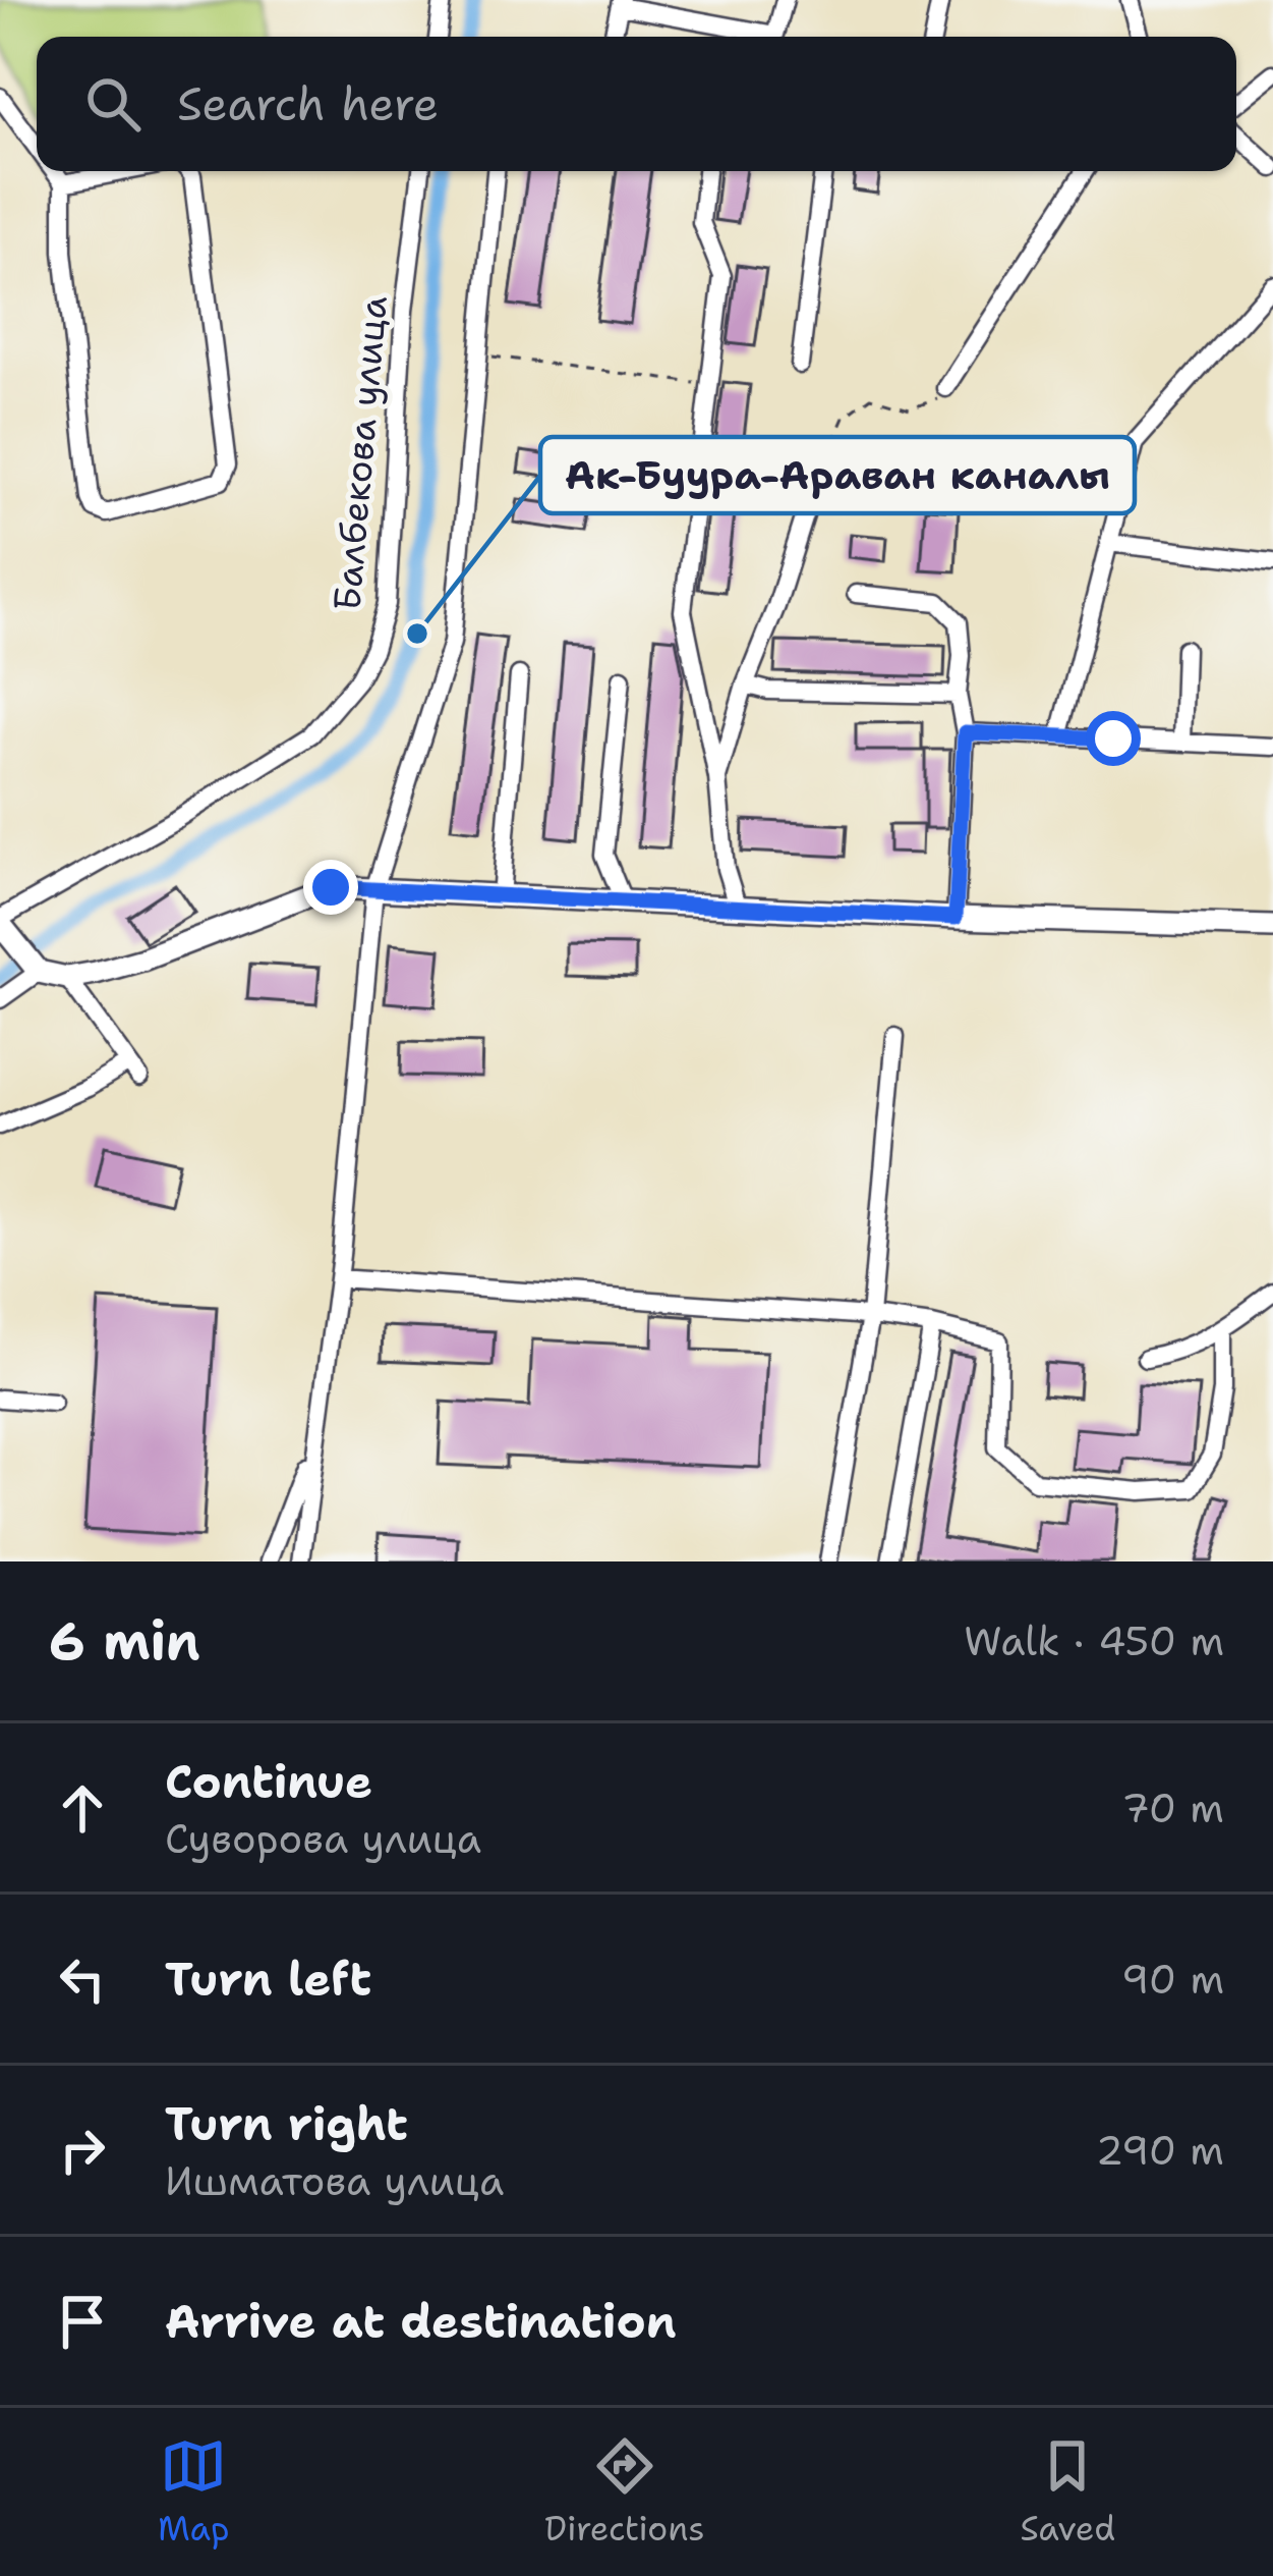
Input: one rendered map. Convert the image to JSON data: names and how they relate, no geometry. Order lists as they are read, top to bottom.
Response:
{
  "streets": {
    "street": ["Балбекова улица"]
  },
  "places": ["Ак-Буура-Араван каналы"],
  "page": {
    "search": "Search here",
    "heading": ["6 min", "Walk · 450 m"],
    "list": [
      ["Continue", "Суворова улица", "70 m"],
      ["Turn left", "90 m"],
      ["Turn right", "Ишматова улица", "290 m"],
      "Arrive at destination"
    ],
    "nav": ["Map", "Directions", "Saved"]
  }
}
